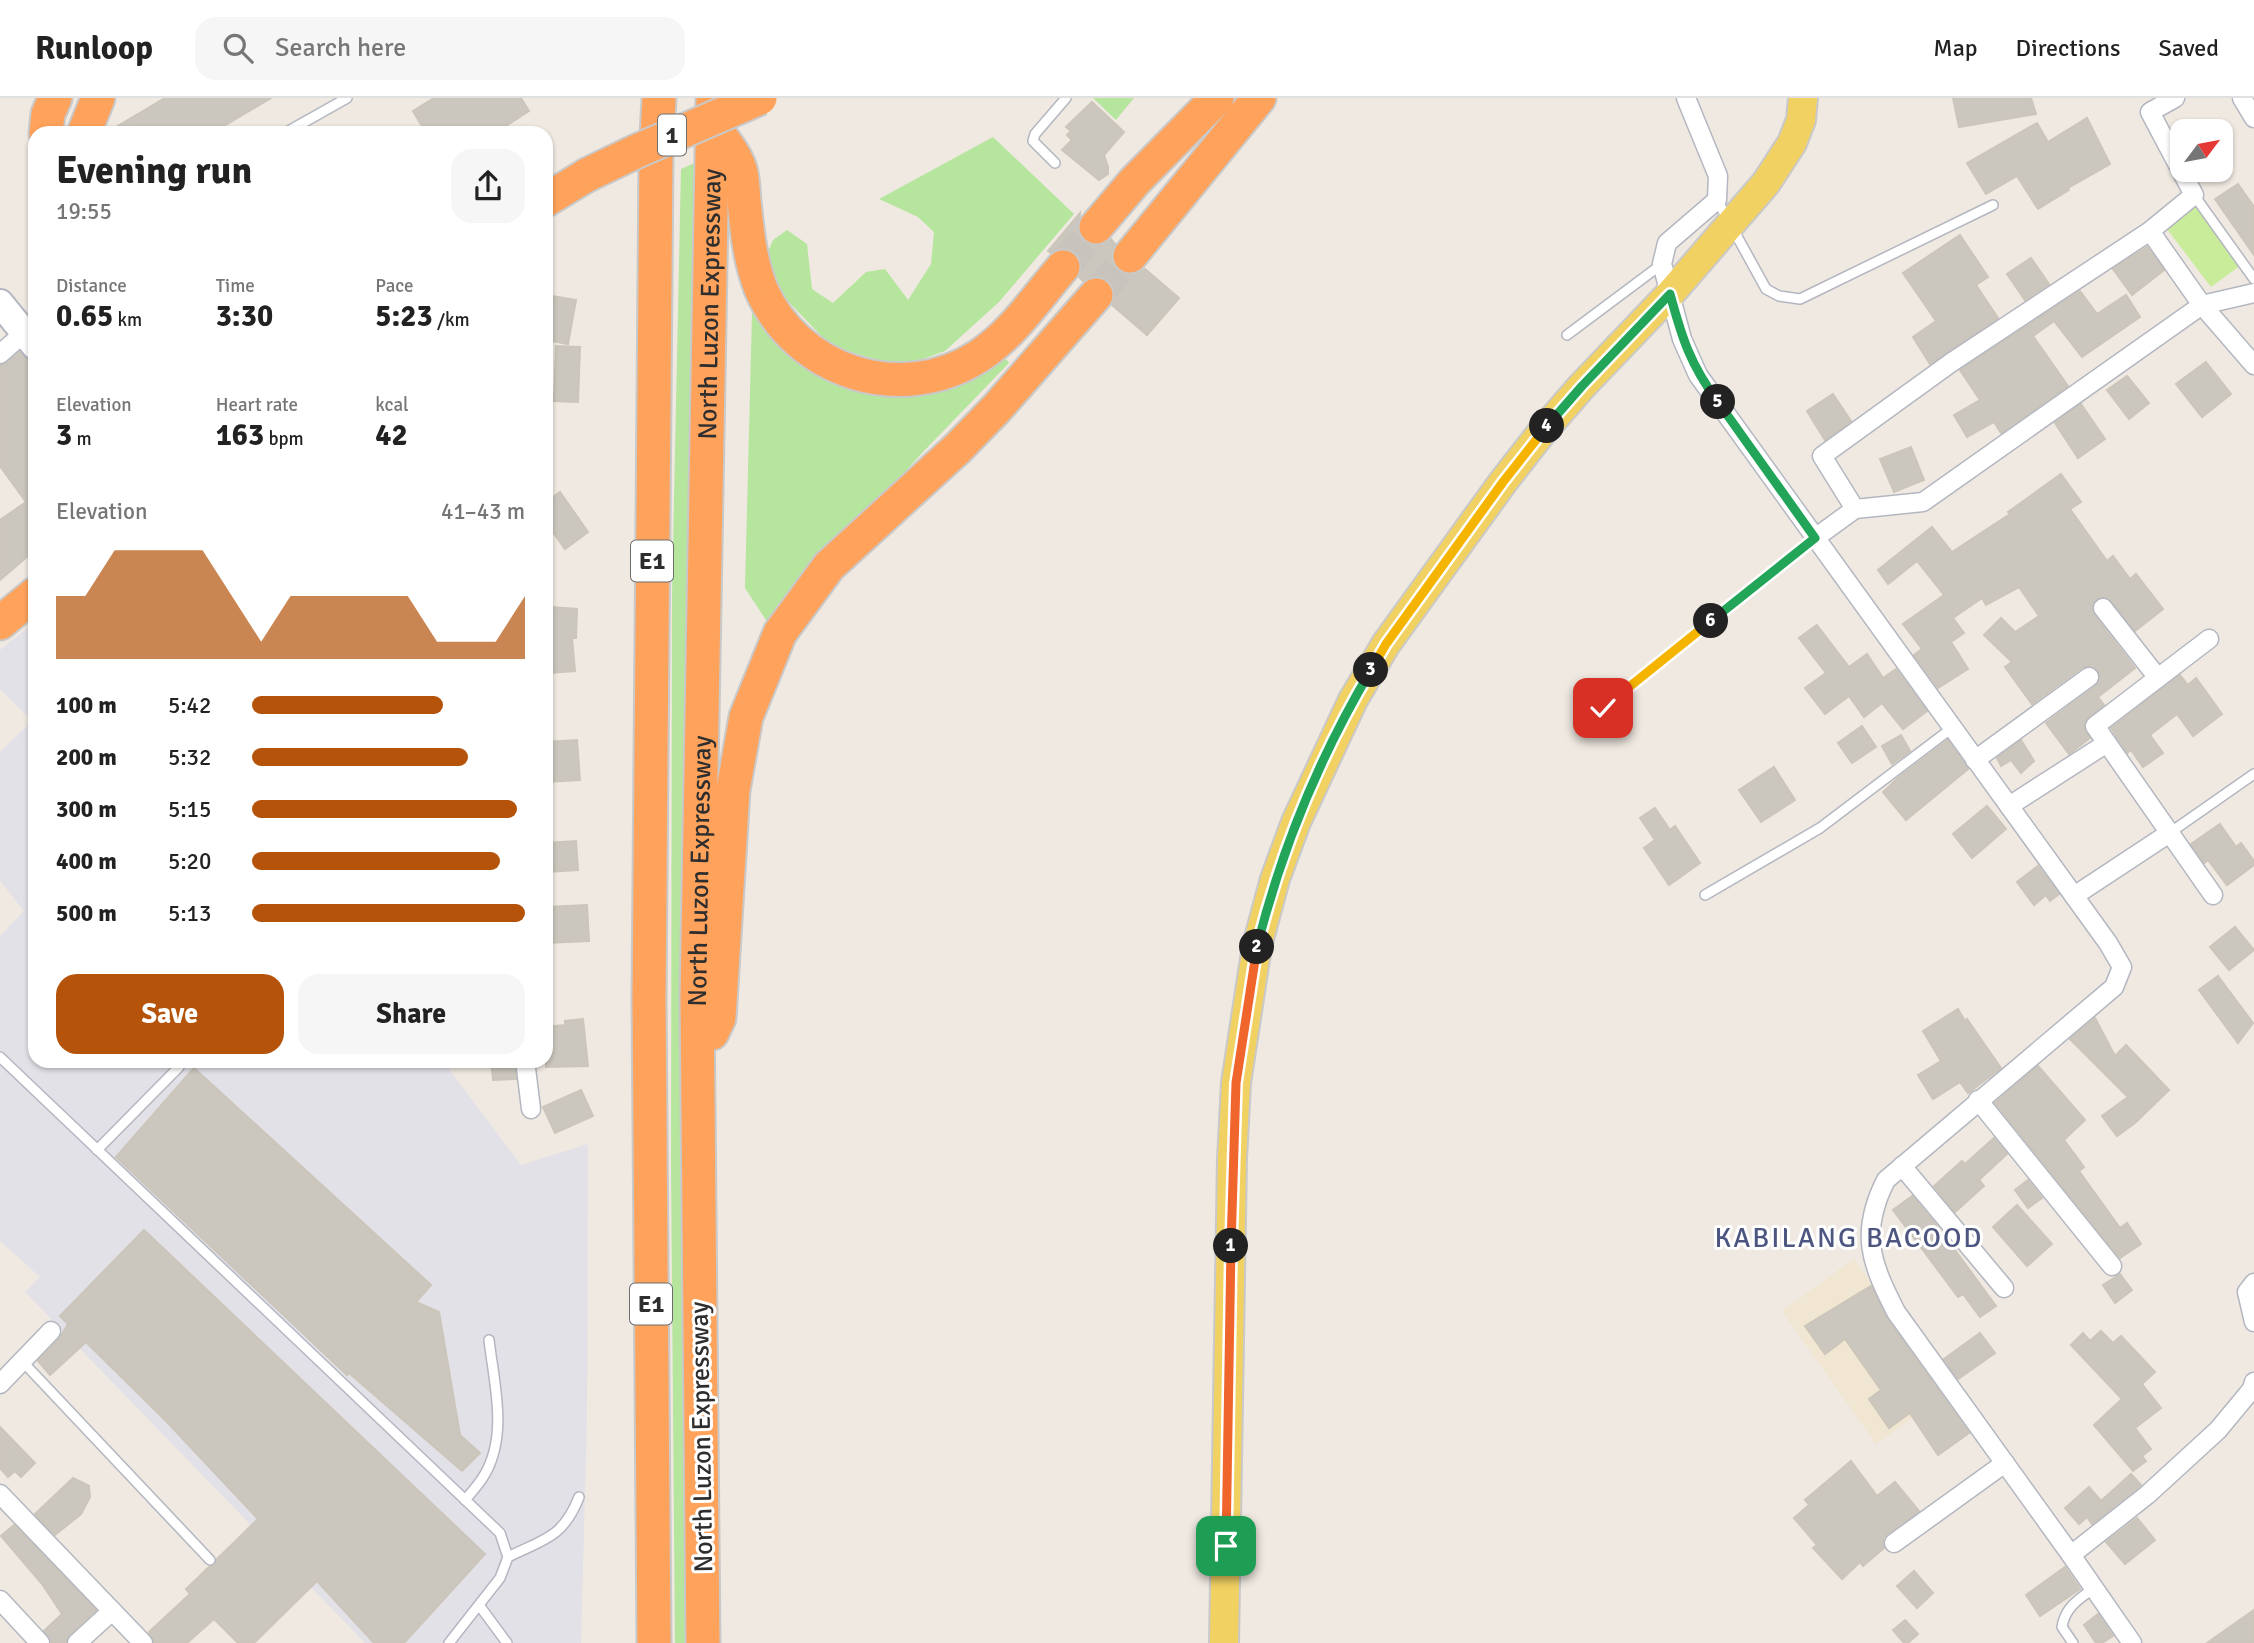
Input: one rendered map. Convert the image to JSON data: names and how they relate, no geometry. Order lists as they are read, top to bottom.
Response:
{
  "streets": {
    "highway": ["1", "North Luzon Expressway", "E1"]
  },
  "districts": ["KABILANG BACOOD"],
  "north": "top right",
  "page": {
    "header": "Runloop",
    "search": "Search here",
    "nav": ["Map", "Directions", "Saved"],
    "heading": ["Evening run", "19:55"],
    "stats": [
      ["Distance", "0.65 km"],
      ["Time", "3:30"],
      ["Pace", "5:23 /km"],
      ["Elevation", "3 m"],
      ["Heart rate", "163 bpm"],
      ["kcal", "42"]
    ],
    "pins": [
      "5",
      "4",
      "6",
      "3",
      "2",
      "1"
    ],
    "chart": ["Elevation", "41–43 m"],
    "list": [
      {
        "name": "100 m",
        "note": "5:42"
      },
      {
        "name": "200 m",
        "note": "5:32"
      },
      {
        "name": "300 m",
        "note": "5:15"
      },
      {
        "name": "400 m",
        "note": "5:20"
      },
      {
        "name": "500 m",
        "note": "5:13"
      }
    ],
    "buttons": ["Save", "Share"]
  }
}
